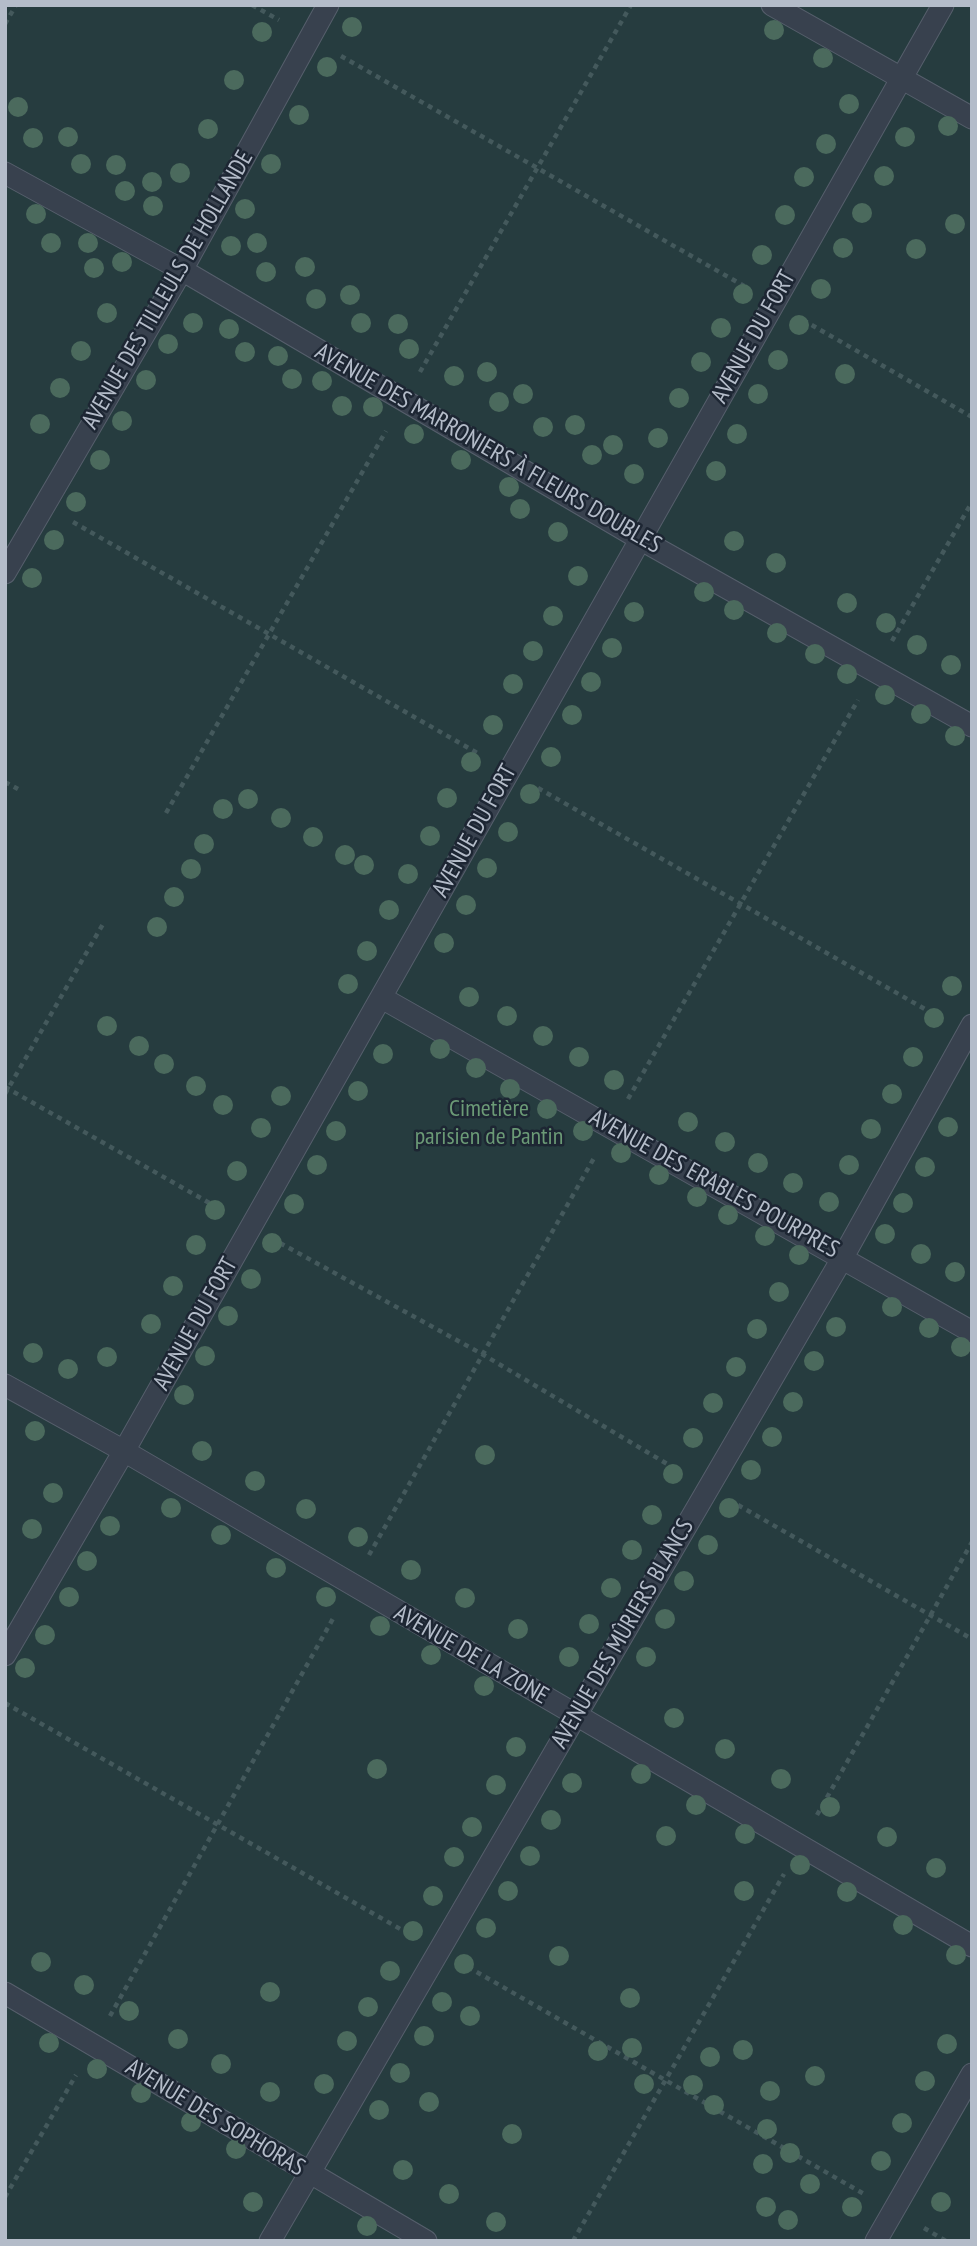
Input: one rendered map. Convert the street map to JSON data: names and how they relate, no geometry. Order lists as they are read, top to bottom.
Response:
{
  "streets": {
    "lane": [
      "AVENUE DES TILLEULS DE HOLLANDE",
      "AVENUE DU FORT",
      "AVENUE DES MARRONIERS À FLEURS DOUBLES",
      "AVENUE DES ERABLES POURPRES",
      "AVENUE DES MÛRIERS BLANCS",
      "AVENUE DE LA ZONE",
      "AVENUE DES SOPHORAS"
    ]
  },
  "crossings": [
    ["AVENUE DES TILLEULS DE HOLLANDE", "AVENUE DES MARRONIERS À FLEURS DOUBLES"],
    ["AVENUE DU FORT", "AVENUE DES MARRONIERS À FLEURS DOUBLES"],
    ["AVENUE DU FORT", "AVENUE DES ERABLES POURPRES"],
    ["AVENUE DU FORT", "AVENUE DE LA ZONE"],
    ["AVENUE DES ERABLES POURPRES", "AVENUE DES MÛRIERS BLANCS"],
    ["AVENUE DES MÛRIERS BLANCS", "AVENUE DE LA ZONE"],
    ["AVENUE DES MÛRIERS BLANCS", "AVENUE DES SOPHORAS"]
  ],
  "parks": ["Cimetière parisien de Pantin"]
}
